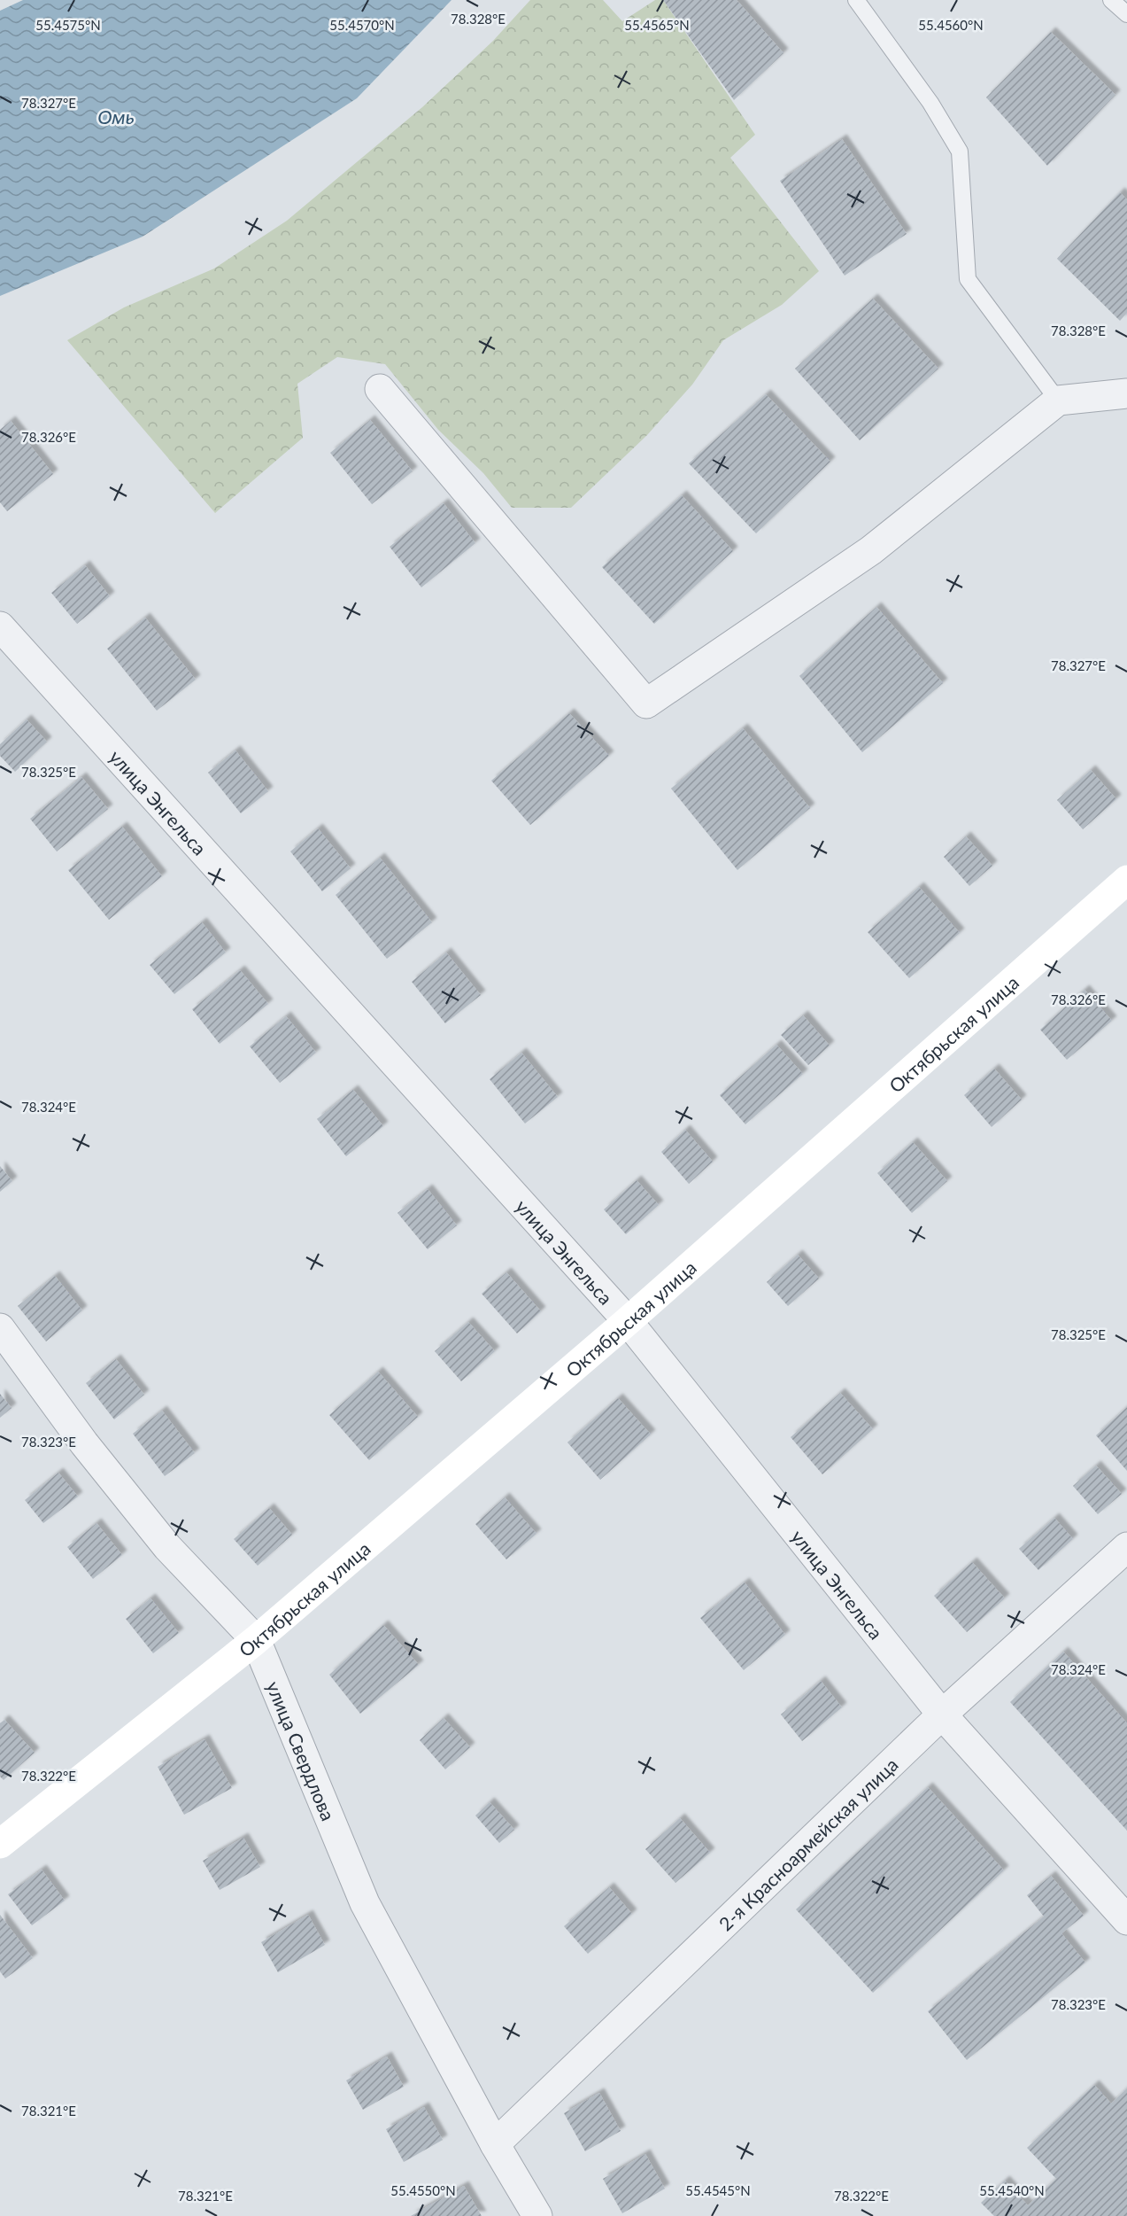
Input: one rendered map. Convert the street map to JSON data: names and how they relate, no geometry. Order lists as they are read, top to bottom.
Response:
{
  "streets": {
    "street": [
      "улица Энгельса",
      "Октябрьская улица",
      "улица Свердлова",
      "2-я Красноармейская улица"
    ]
  },
  "crossings": [
    ["улица Энгельса", "Октябрьская улица"],
    ["улица Энгельса", "2-я Красноармейская улица"],
    ["Октябрьская улица", "улица Свердлова"],
    ["улица Свердлова", "2-я Красноармейская улица"]
  ],
  "water": ["Омь"],
  "coordinates": [
    "78.328°E",
    "55.4575°N",
    "55.4570°N",
    "55.4565°N",
    "55.4560°N",
    "78.327°E",
    "78.326°E",
    "78.325°E",
    "78.324°E",
    "78.323°E",
    "78.322°E",
    "78.321°E",
    "55.4550°N",
    "55.4545°N",
    "55.4540°N"
  ]
}
